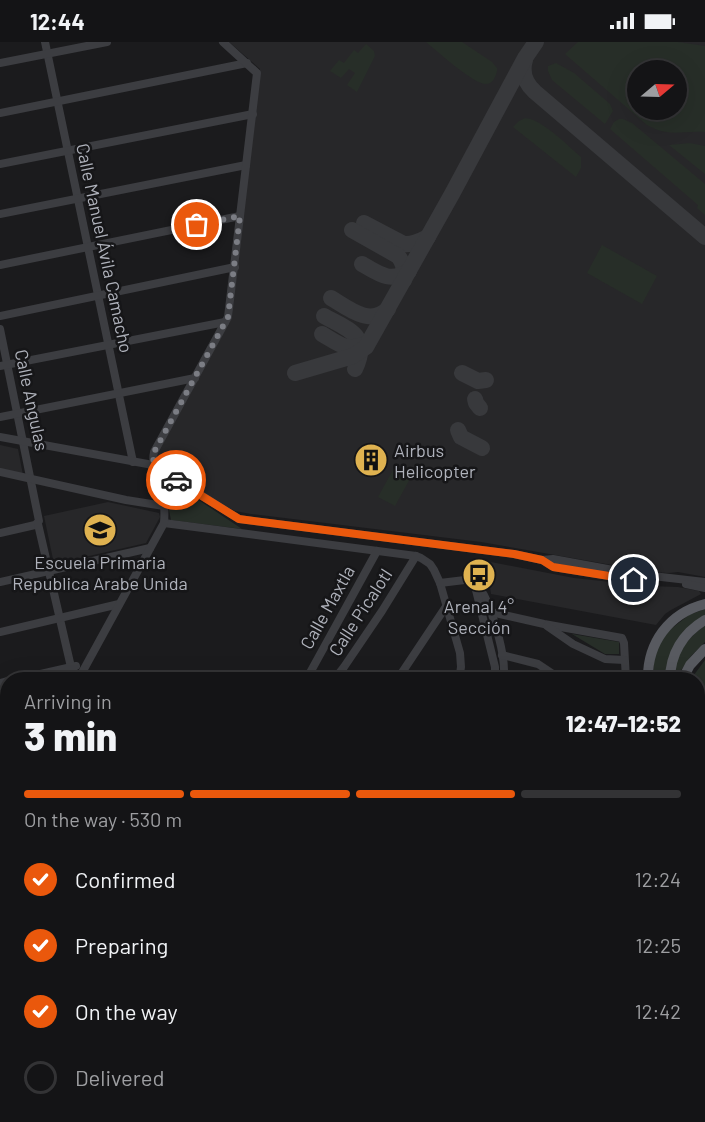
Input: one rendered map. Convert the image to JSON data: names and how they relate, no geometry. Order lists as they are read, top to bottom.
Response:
{
  "streets": {
    "street": [
      "Calle Manuel Ávila Camacho",
      "Calle Angulas",
      "Calle Maxtla",
      "Calle Picalotl"
    ]
  },
  "places": {
    "building": ["Airbus Helicopter"],
    "school or university": ["Escuela Primaria Republica Arabe Unida"],
    "bus stop": ["Arenal 4° Sección"]
  },
  "north": "right",
  "page": {
    "status": "12:44",
    "heading": ["3 min", "Arriving in", "12:47–12:52"],
    "bar": "On the way · 530 m",
    "list": [
      ["Confirmed", "12:24"],
      ["Preparing", "12:25"],
      ["On the way", "12:42"],
      "Delivered"
    ]
  }
}
